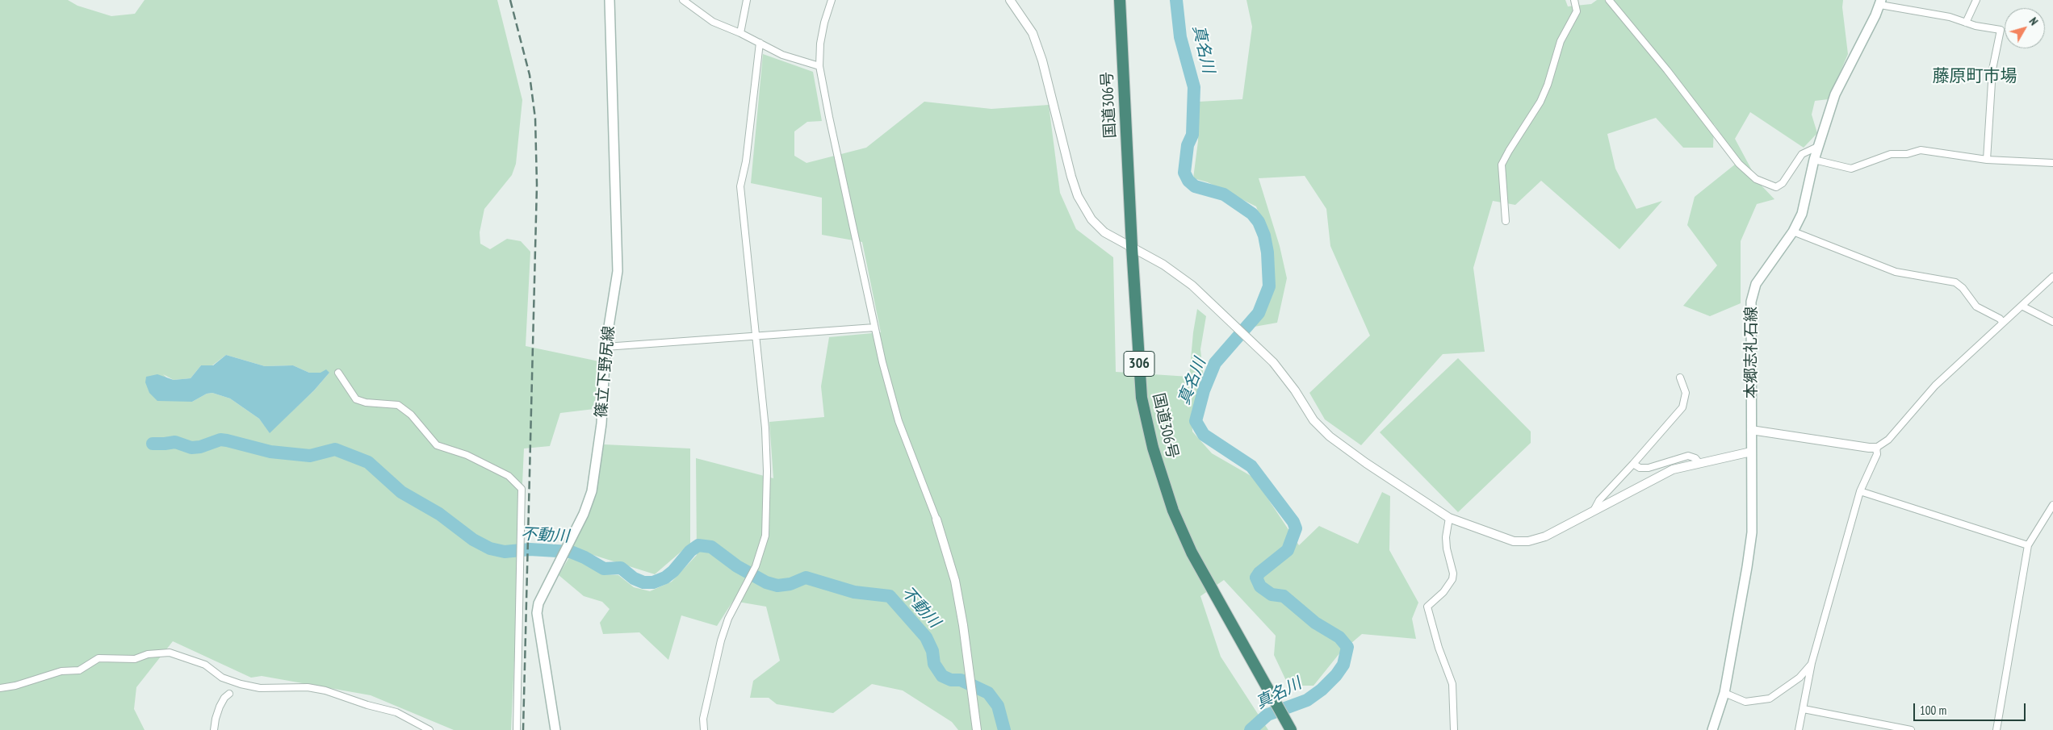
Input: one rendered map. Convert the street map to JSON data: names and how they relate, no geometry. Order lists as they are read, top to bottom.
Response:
{
  "streets": {
    "highway": ["国道306号", "306"],
    "main road": ["本郷志礼石線", "篠立下野尻線"]
  },
  "districts": ["藤原町市場"],
  "water": ["真名川", "不動川"],
  "scale_bar": "100 m",
  "north": "top right"
}
